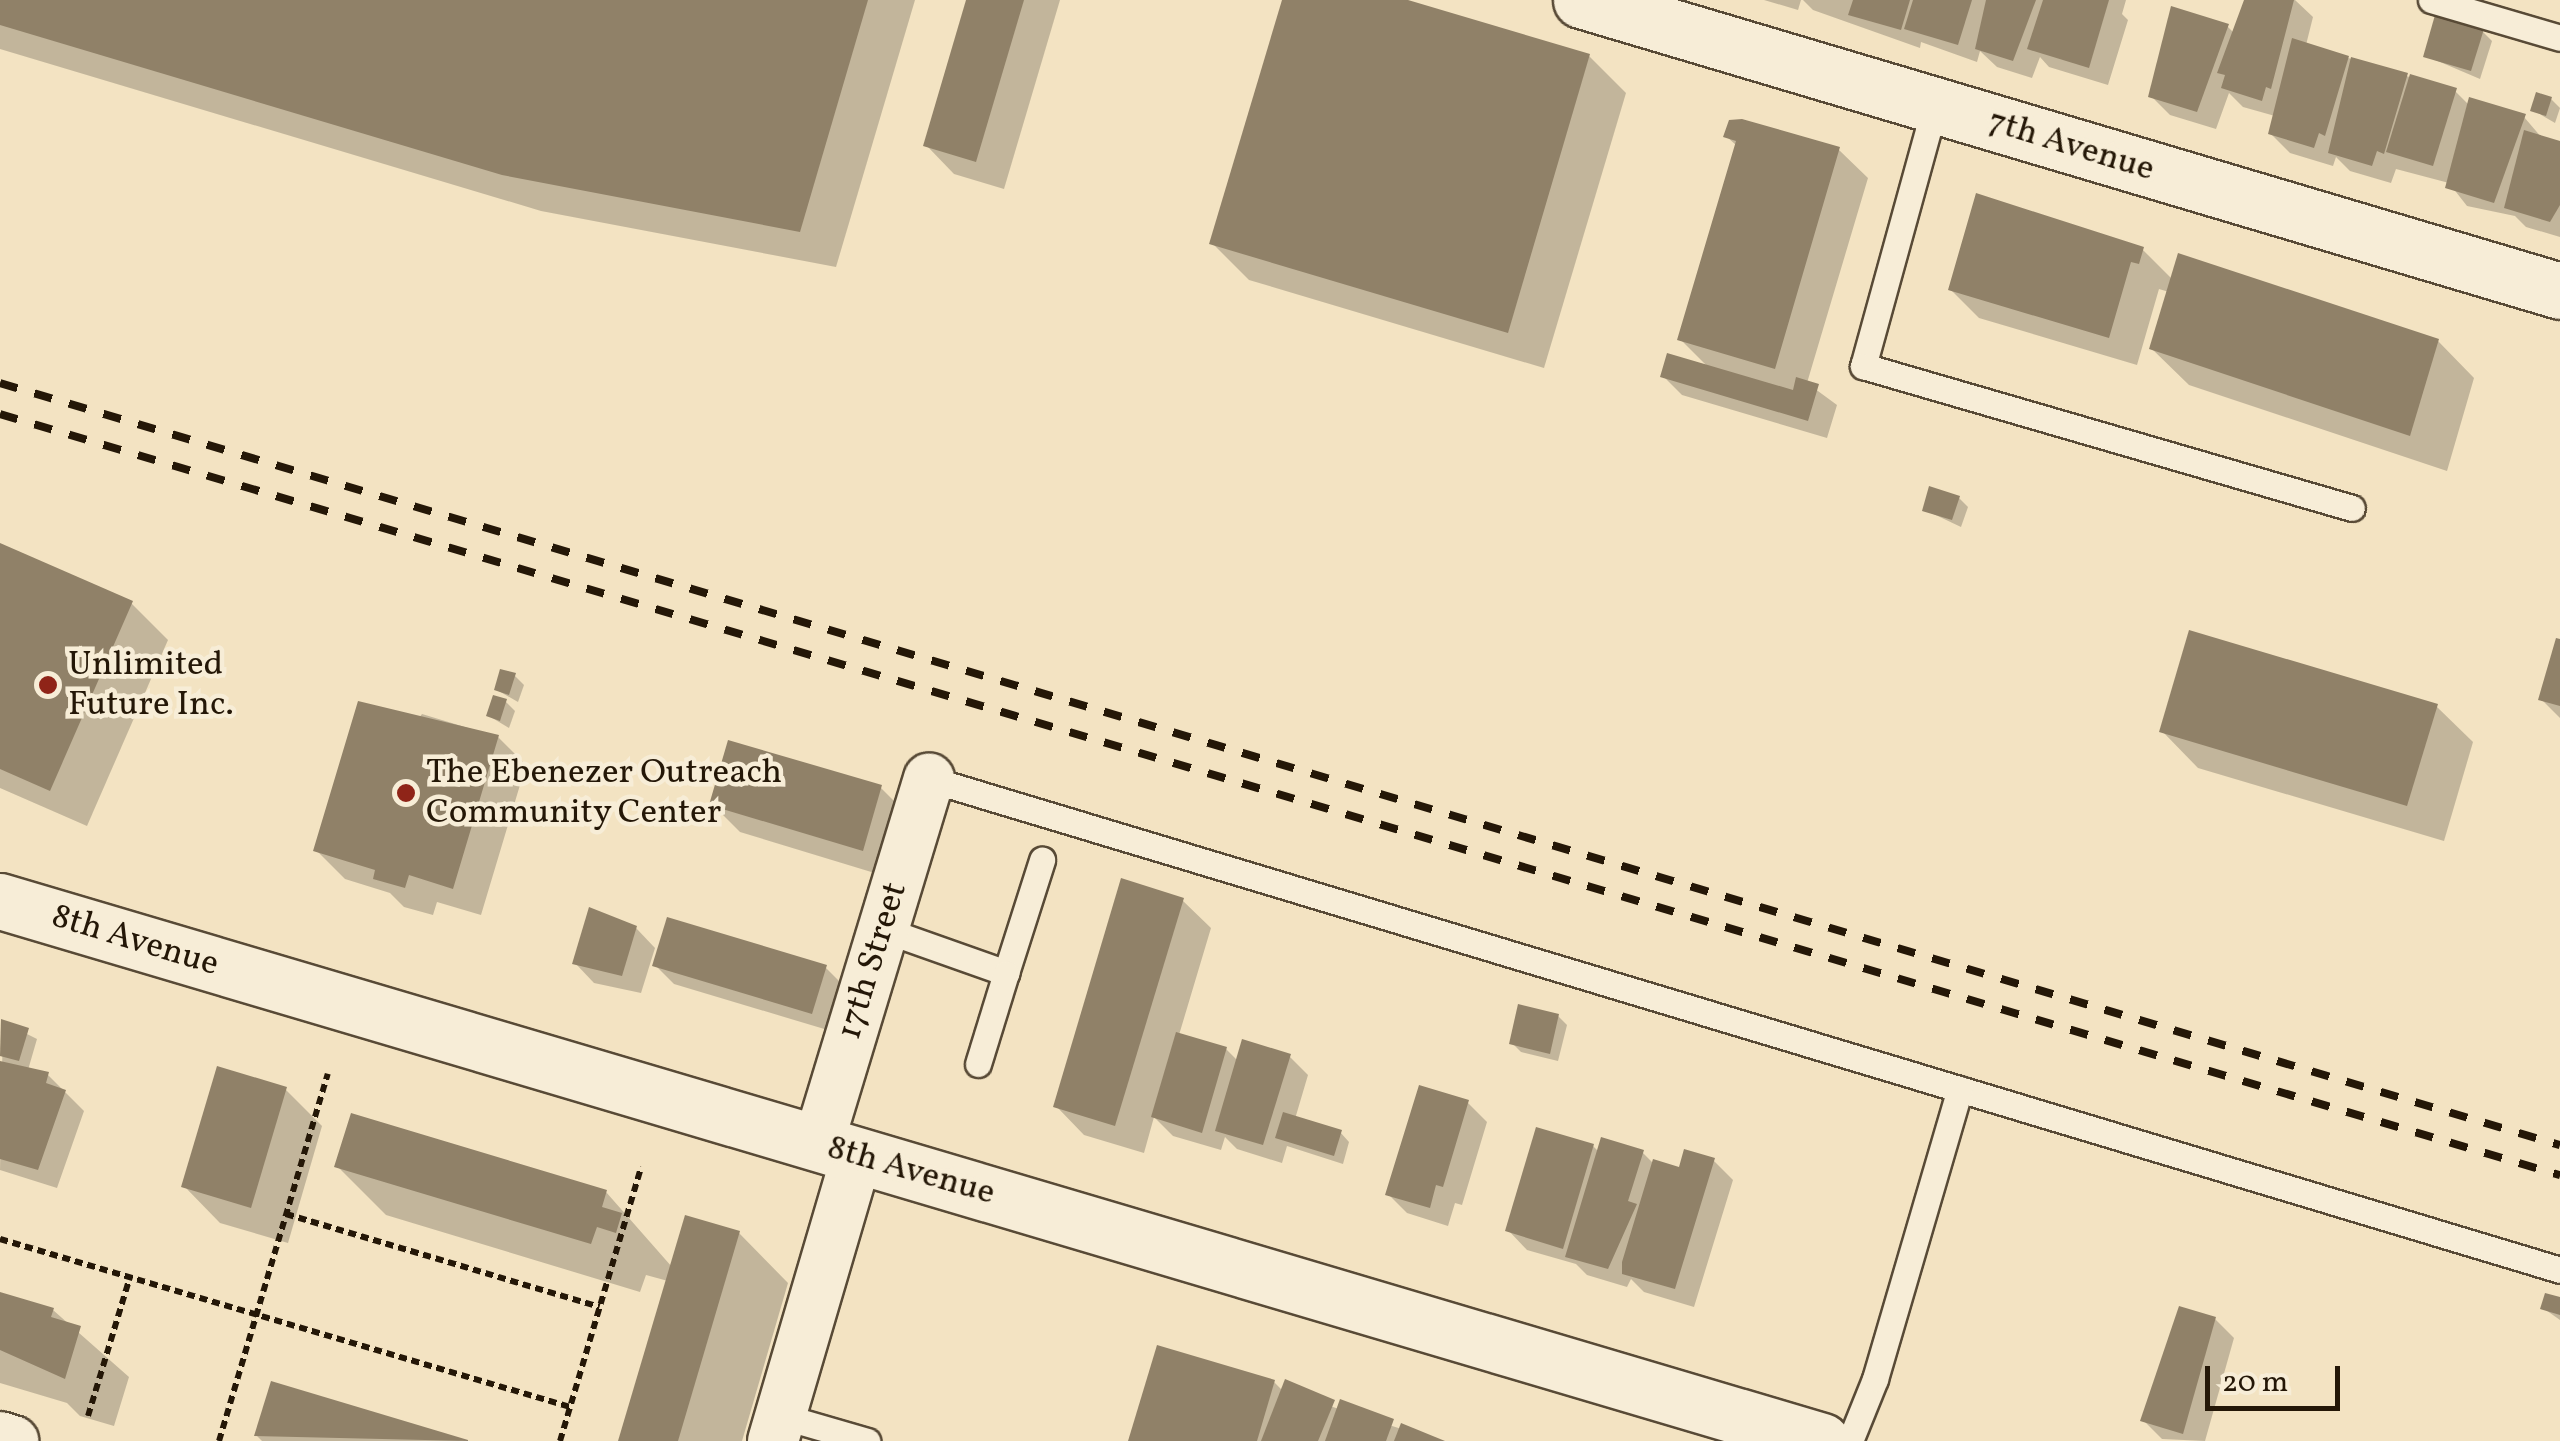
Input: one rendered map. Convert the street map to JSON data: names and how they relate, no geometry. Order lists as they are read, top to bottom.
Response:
{
  "streets": {
    "main road": ["7th Avenue", "8th Avenue"],
    "street": ["17th Street"]
  },
  "crossings": [
    ["8th Avenue", "17th Street"]
  ],
  "places": ["Unlimited Future Inc.", "The Ebenezer Outreach Community Center"],
  "scale_bar": "20 m"
}
